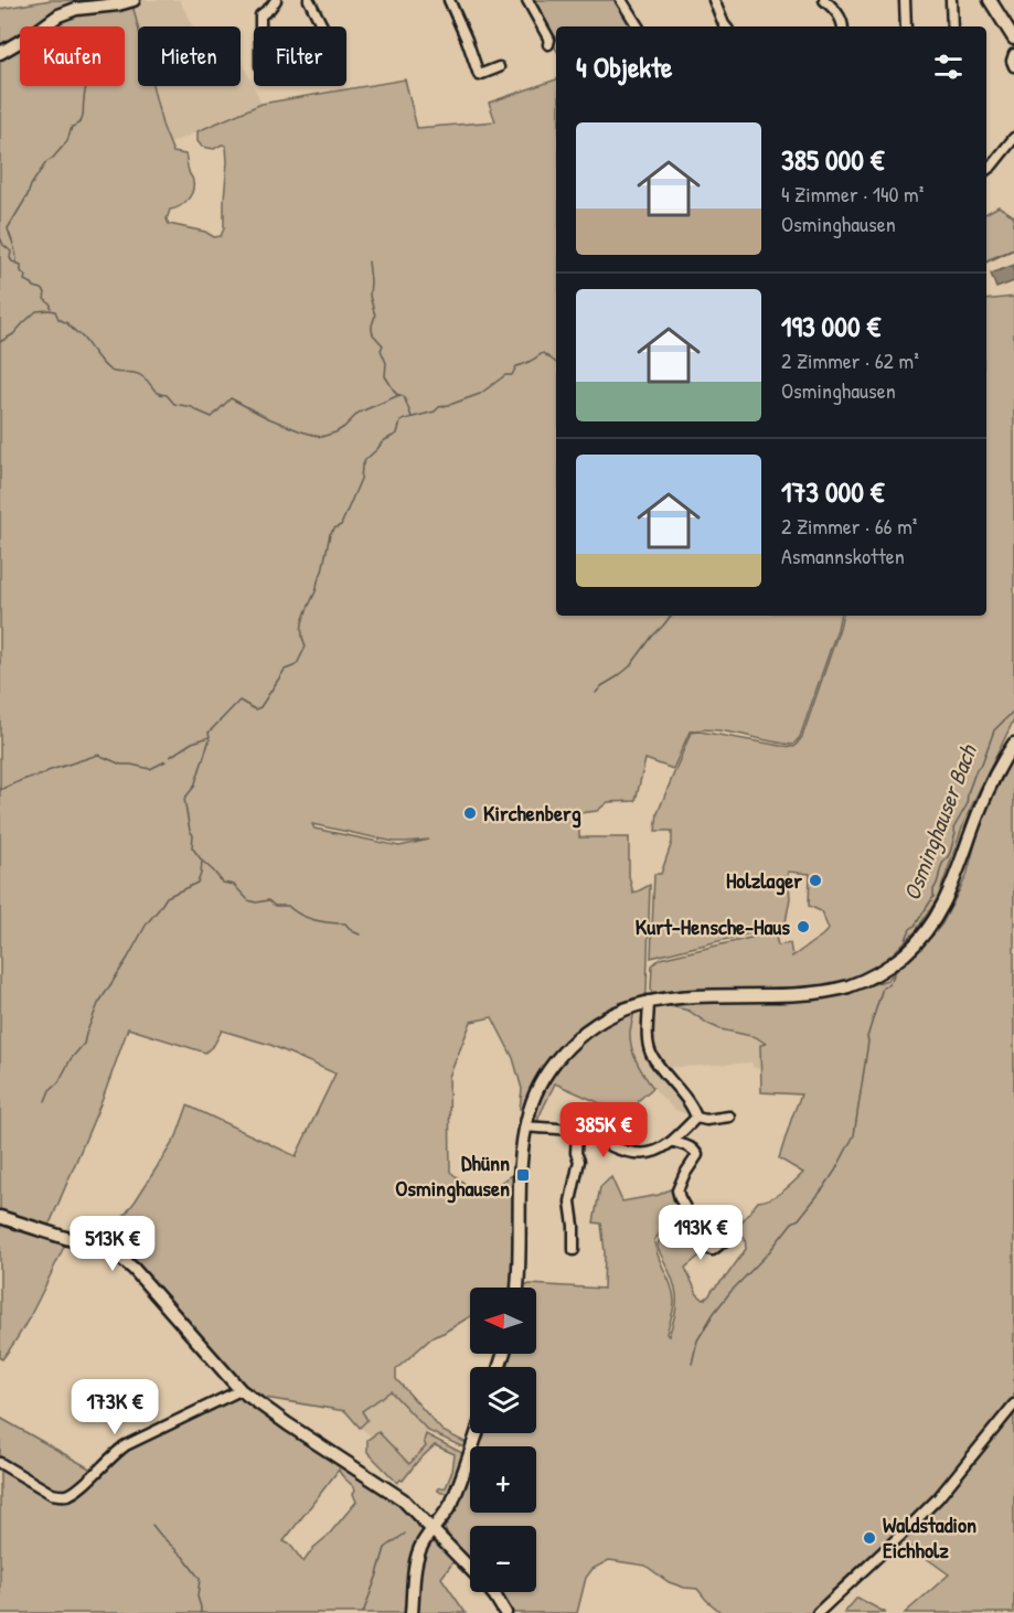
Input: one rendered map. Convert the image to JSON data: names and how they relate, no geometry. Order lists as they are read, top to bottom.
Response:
{
  "water": ["Osminghauser Bach"],
  "places": {
    "other": [
      "Kirchenberg",
      "Holzlager",
      "Kurt-Hensche-Haus",
      "Waldstadion Eichholz"
    ],
    "transit": ["Dhünn Osminghausen"]
  },
  "north": "left",
  "page": {
    "chip": ["Kaufen", "Mieten", "Filter"],
    "heading": "4 Objekte",
    "list": [
      {
        "name": "385 000 €",
        "note": "4 Zimmer · 140 m² · Osminghausen"
      },
      {
        "name": "193 000 €",
        "note": "2 Zimmer · 62 m² · Osminghausen"
      },
      {
        "name": "173 000 €",
        "note": "2 Zimmer · 66 m² · Asmannskotten"
      }
    ],
    "price": [
      "385K €",
      "193K €",
      "513K €",
      "173K €"
    ],
    "map_buttons": ["+", "−"]
  }
}
